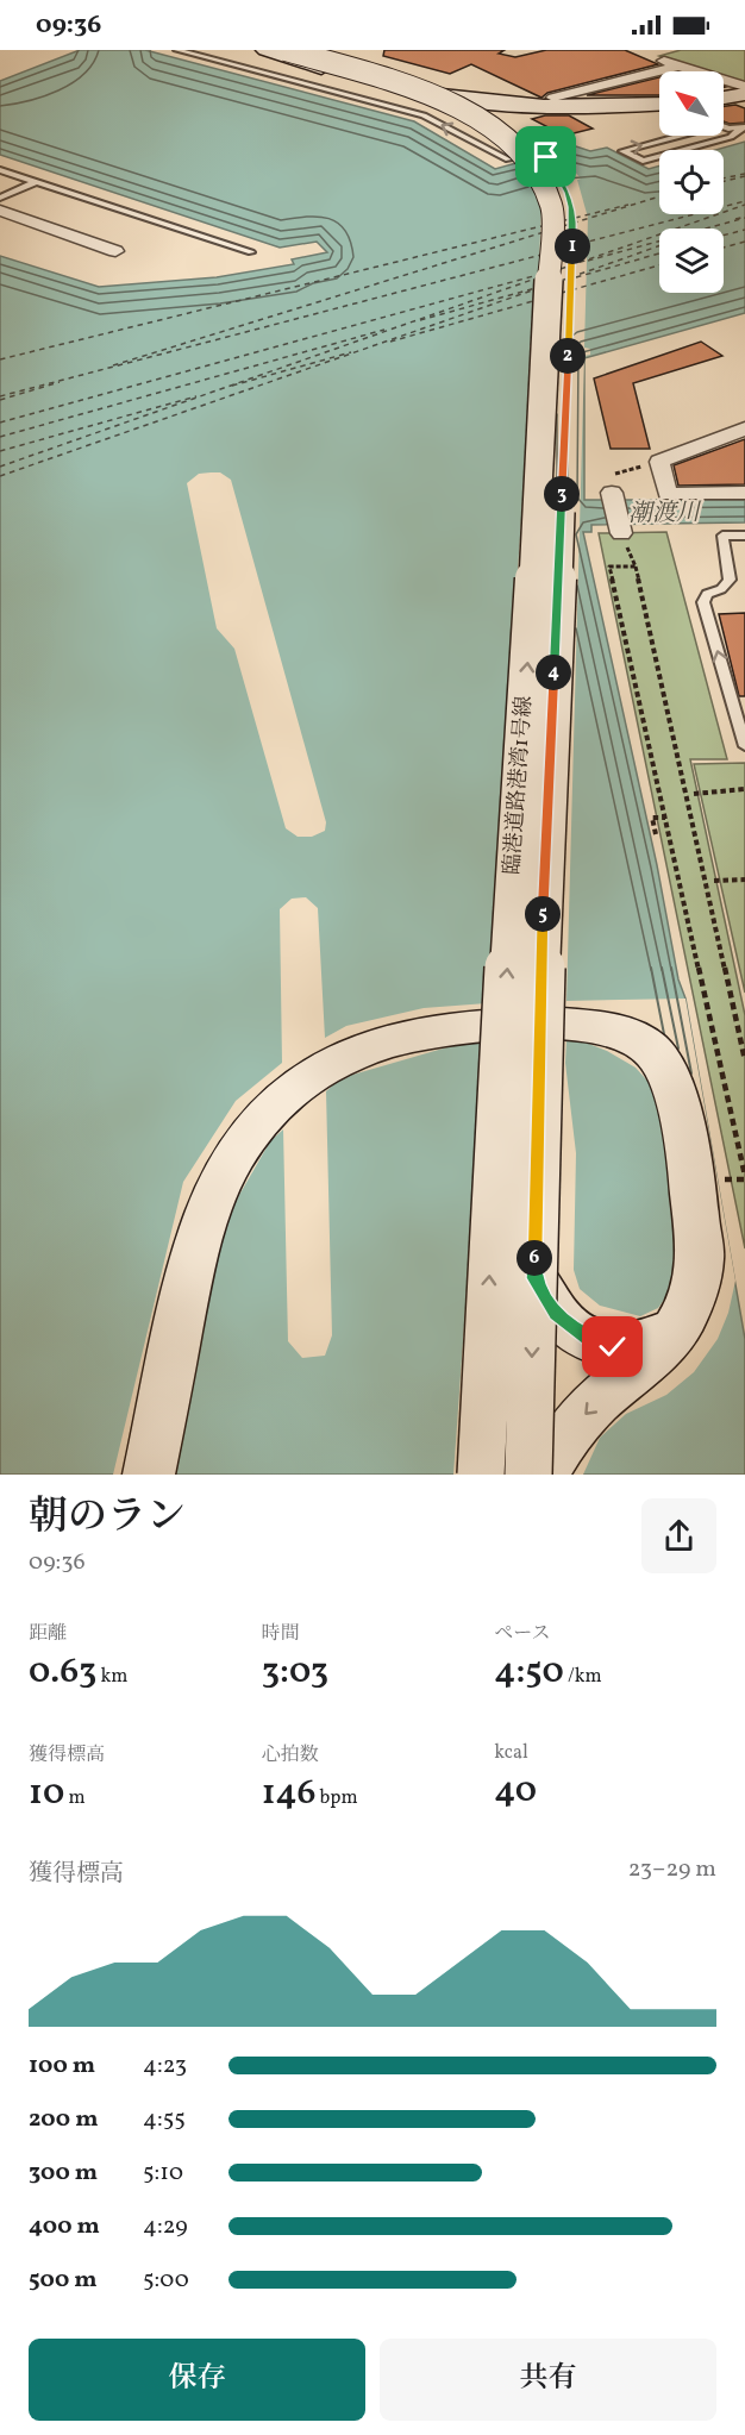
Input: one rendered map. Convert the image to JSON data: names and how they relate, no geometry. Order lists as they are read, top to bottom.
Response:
{
  "streets": {
    "street": ["臨港道路港湾1号線"]
  },
  "water": ["潮渡川"],
  "north": "top left",
  "page": {
    "status": "09:36",
    "pins": [
      "1",
      "2",
      "3",
      "4",
      "5",
      "6"
    ],
    "heading": ["朝のラン", "09:36"],
    "stats": [
      ["距離", "0.63 km"],
      ["時間", "3:03"],
      ["ペース", "4:50 /km"],
      ["獲得標高", "10 m"],
      ["心拍数", "146 bpm"],
      ["kcal", "40"]
    ],
    "chart": ["獲得標高", "23–29 m"],
    "list": [
      {
        "name": "100 m",
        "note": "4:23"
      },
      {
        "name": "200 m",
        "note": "4:55"
      },
      {
        "name": "300 m",
        "note": "5:10"
      },
      {
        "name": "400 m",
        "note": "4:29"
      },
      {
        "name": "500 m",
        "note": "5:00"
      }
    ],
    "buttons": ["保存", "共有"]
  }
}
